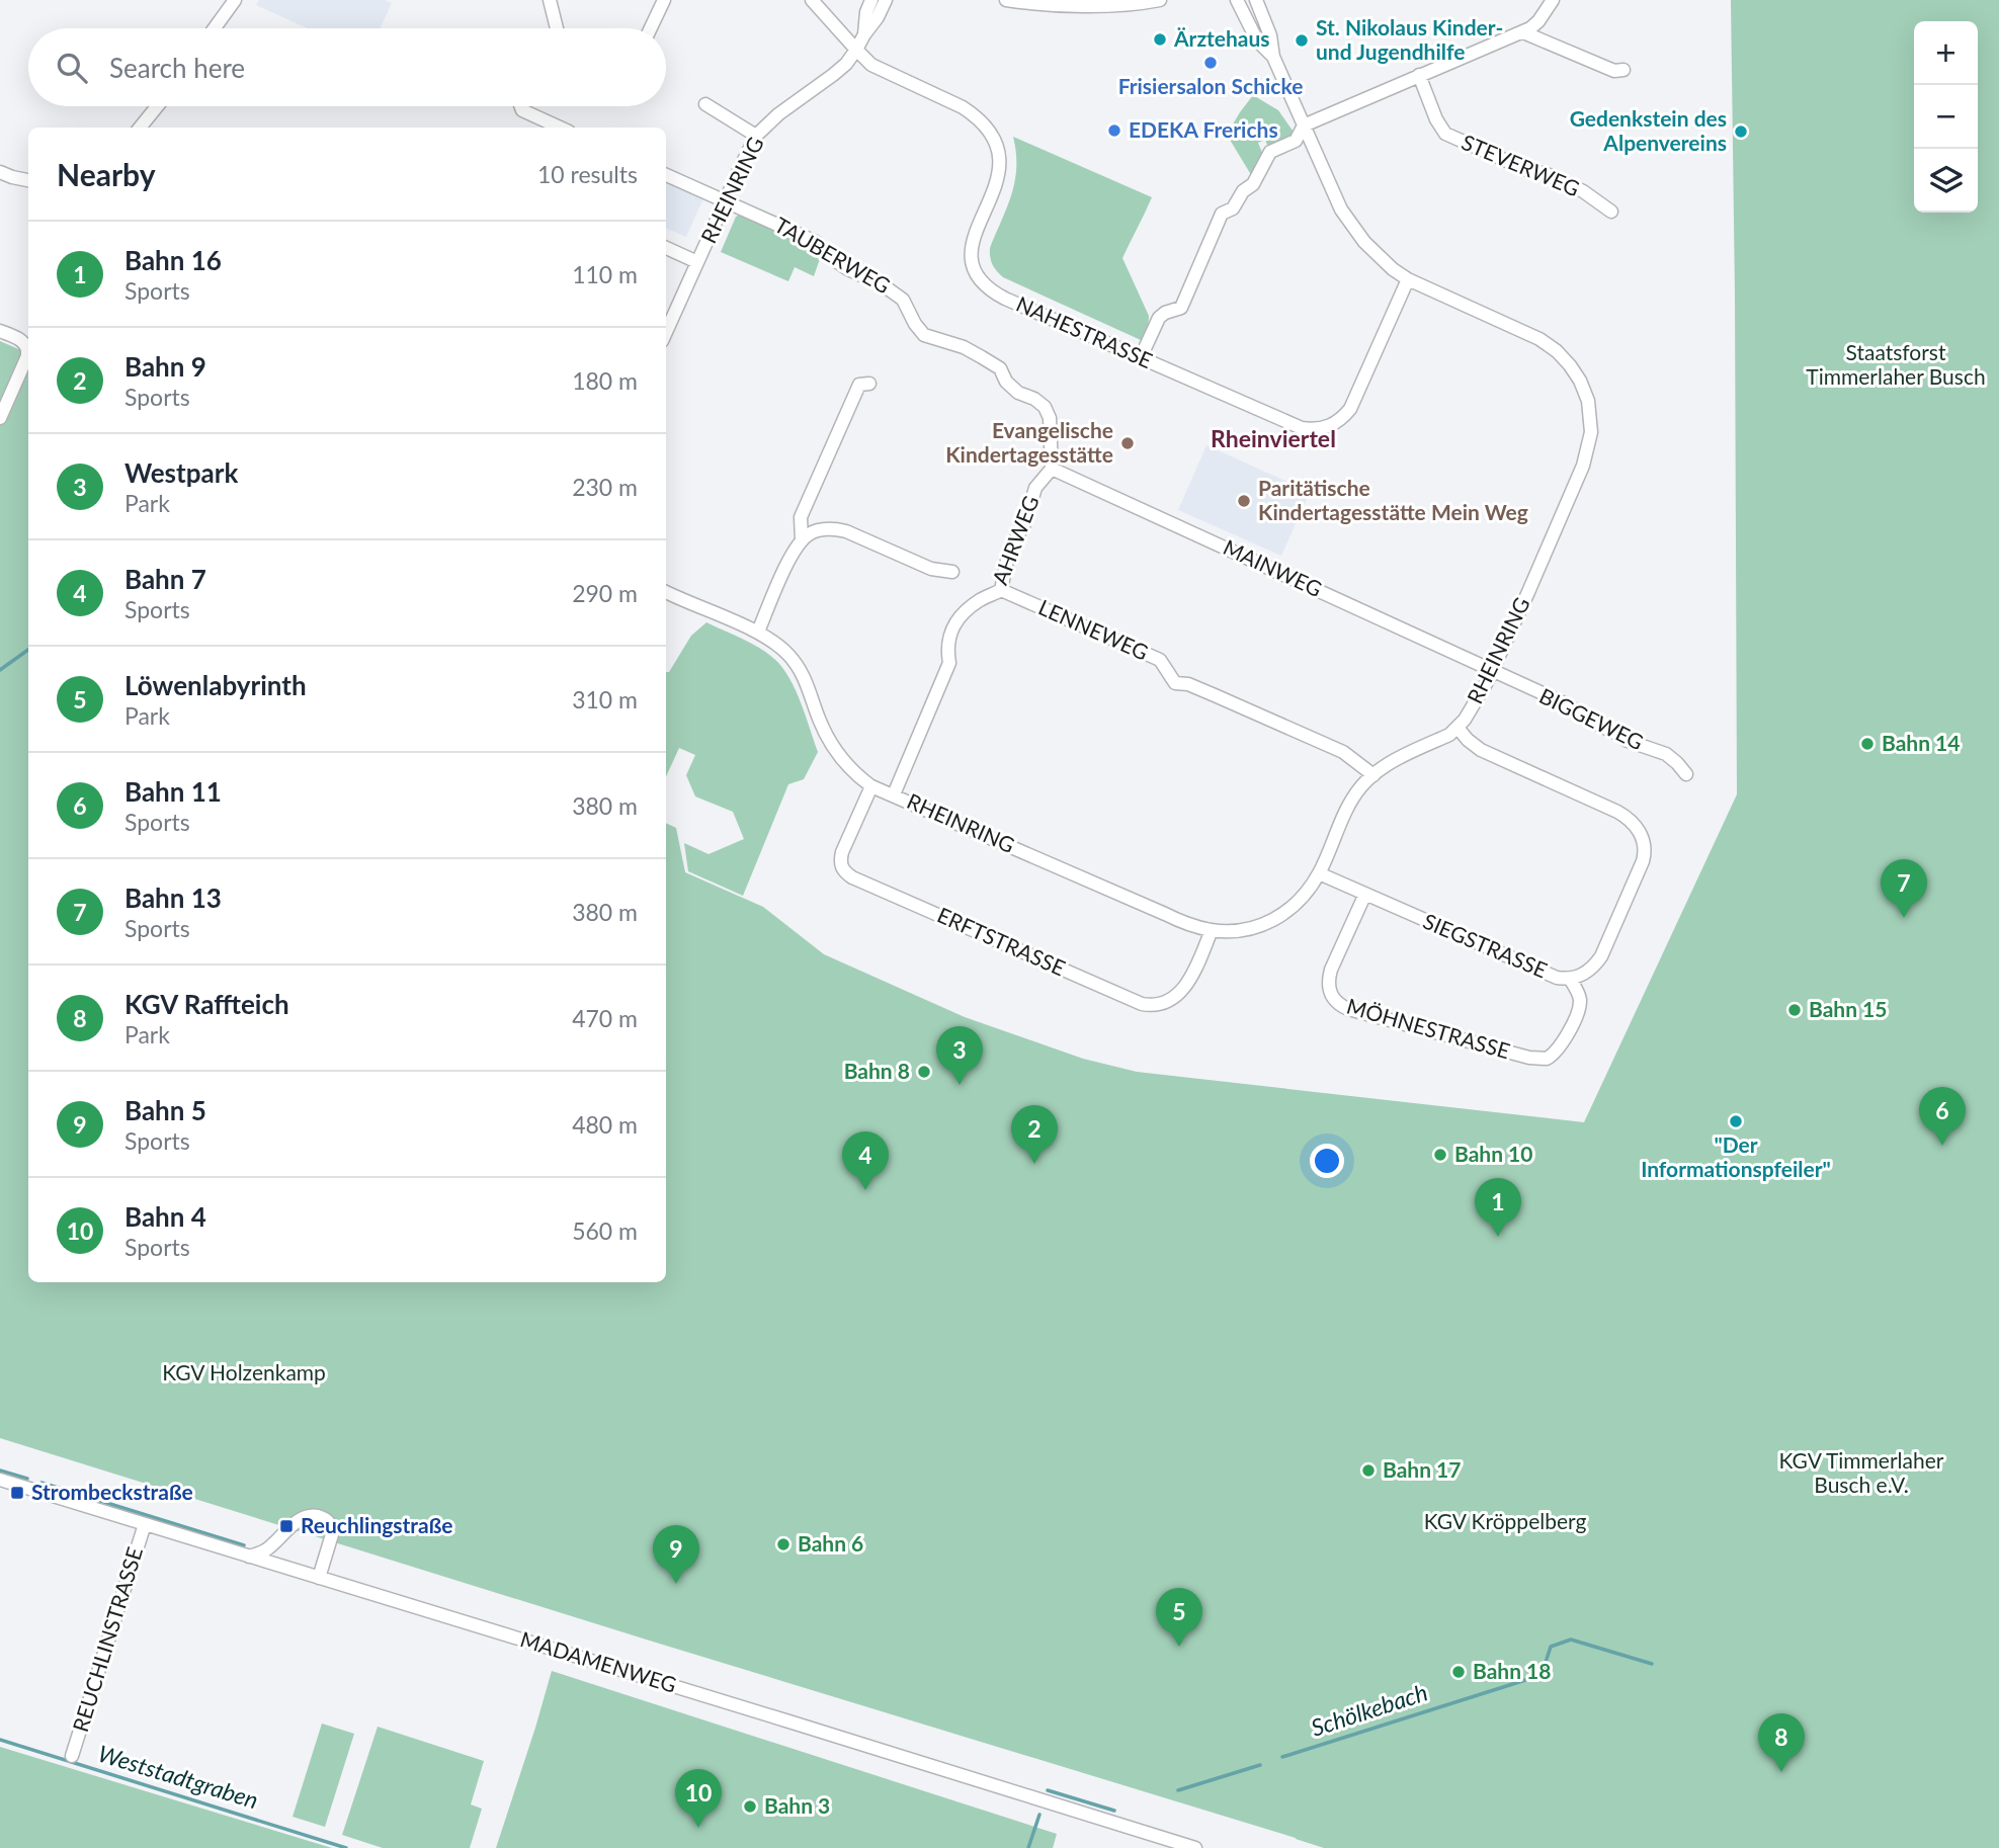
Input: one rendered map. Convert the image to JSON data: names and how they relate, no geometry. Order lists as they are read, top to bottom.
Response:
{
  "streets": {
    "street": [
      "STEVERWEG",
      "RHEINRING",
      "TAUBERWEG",
      "NAHESTRASSE",
      "AHRWEG",
      "MAINWEG",
      "LENNEWEG",
      "BIGGEWEG",
      "ERFTSTRASSE",
      "SIEGSTRASSE",
      "MÖHNESTRASSE",
      "REUCHLINSTRASSE",
      "MADAMENWEG"
    ]
  },
  "crossings": [
    ["RHEINRING", "TAUBERWEG"],
    ["RHEINRING", "NAHESTRASSE"],
    ["RHEINRING", "AHRWEG"],
    ["RHEINRING", "MAINWEG"],
    ["RHEINRING", "LENNEWEG"],
    ["RHEINRING", "BIGGEWEG"],
    ["RHEINRING", "ERFTSTRASSE"],
    ["RHEINRING", "SIEGSTRASSE"],
    ["TAUBERWEG", "AHRWEG"],
    ["TAUBERWEG", "MAINWEG"],
    ["AHRWEG", "MAINWEG"],
    ["AHRWEG", "LENNEWEG"],
    ["MAINWEG", "BIGGEWEG"],
    ["SIEGSTRASSE", "MÖHNESTRASSE"],
    ["REUCHLINSTRASSE", "MADAMENWEG"]
  ],
  "districts": ["Rheinviertel"],
  "water": ["Schölkebach", "Weststadtgraben"],
  "parks": [
    "Staatsforst Timmerlaher Busch",
    "KGV Holzenkamp",
    "KGV Timmerlaher Busch e.V.",
    "KGV Kröppelberg"
  ],
  "places": {
    "other": [
      "Ärztehaus",
      "St. Nikolaus Kinder- und Jugendhilfe",
      "Frisiersalon Schicke",
      "EDEKA Frerichs",
      "Gedenkstein des Alpenvereins",
      "Evangelische Kindertagesstätte",
      "Paritätische Kindertagesstätte Mein Weg",
      "Bahn 14",
      "Bahn 15",
      "Bahn 8",
      "\"Der Informationspfeiler\"",
      "Bahn 10",
      "Bahn 17",
      "Bahn 6",
      "Bahn 18",
      "Bahn 3"
    ],
    "transit": ["Strombeckstraße", "Reuchlingstraße"]
  },
  "page": {
    "map_buttons": ["+", "−"],
    "search": "Search here",
    "heading": ["Nearby", "10 results"],
    "list": [
      {
        "mark": "1",
        "name": "Bahn 16",
        "note": "Sports",
        "value": "110 m"
      },
      {
        "mark": "2",
        "name": "Bahn 9",
        "note": "Sports",
        "value": "180 m"
      },
      {
        "mark": "3",
        "name": "Westpark",
        "note": "Park",
        "value": "230 m"
      },
      {
        "mark": "4",
        "name": "Bahn 7",
        "note": "Sports",
        "value": "290 m"
      },
      {
        "mark": "5",
        "name": "Löwenlabyrinth",
        "note": "Park",
        "value": "310 m"
      },
      {
        "mark": "6",
        "name": "Bahn 11",
        "note": "Sports",
        "value": "380 m"
      },
      {
        "mark": "7",
        "name": "Bahn 13",
        "note": "Sports",
        "value": "380 m"
      },
      {
        "mark": "8",
        "name": "KGV Raffteich",
        "note": "Park",
        "value": "470 m"
      },
      {
        "mark": "9",
        "name": "Bahn 5",
        "note": "Sports",
        "value": "480 m"
      },
      {
        "mark": "10",
        "name": "Bahn 4",
        "note": "Sports",
        "value": "560 m"
      }
    ],
    "pins": [
      "7",
      "3",
      "6",
      "2",
      "4",
      "1",
      "9",
      "5",
      "8",
      "10"
    ]
  }
}
